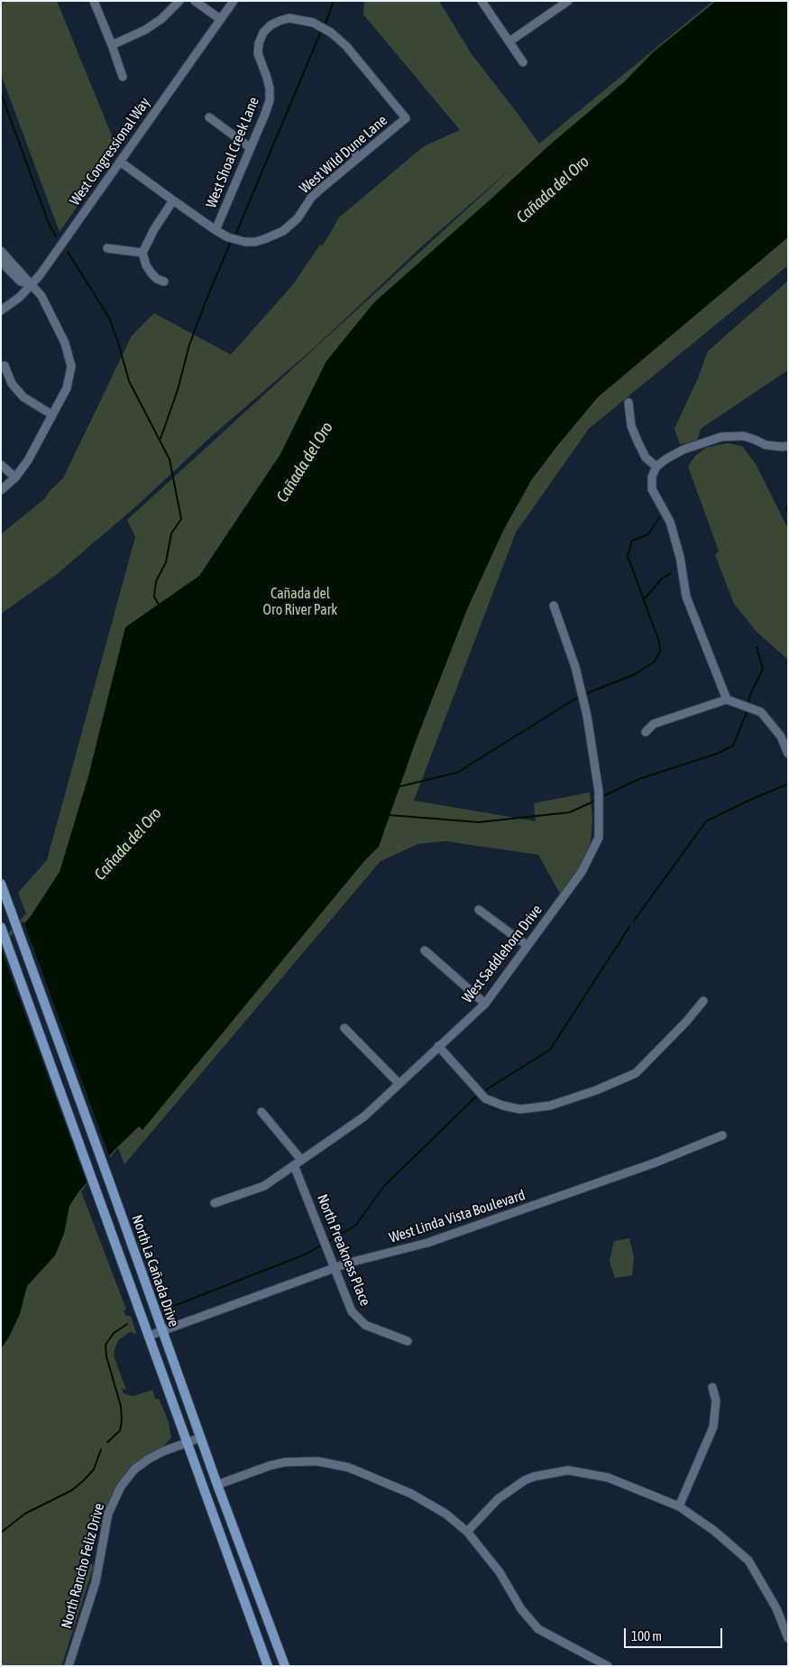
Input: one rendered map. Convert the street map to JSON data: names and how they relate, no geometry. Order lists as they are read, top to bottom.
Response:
{
  "streets": {
    "main road": ["North La Cañada Drive"],
    "street": [
      "West Congressional Way",
      "West Shoal Creek Lane",
      "West Wild Dune Lane",
      "West Saddlehorn Drive",
      "West Linda Vista Boulevard",
      "North Preakness Place",
      "North Rancho Feliz Drive"
    ]
  },
  "crossings": [
    ["West Congressional Way", "West Wild Dune Lane"],
    ["West Shoal Creek Lane", "West Wild Dune Lane"],
    ["West Saddlehorn Drive", "North Preakness Place"],
    ["West Linda Vista Boulevard", "North Preakness Place"],
    ["West Linda Vista Boulevard", "North La Cañada Drive"],
    ["North La Cañada Drive", "North Rancho Feliz Drive"]
  ],
  "water": ["Cañada del Oro"],
  "parks": ["Cañada del Oro River Park"],
  "scale_bar": "100 m"
}
